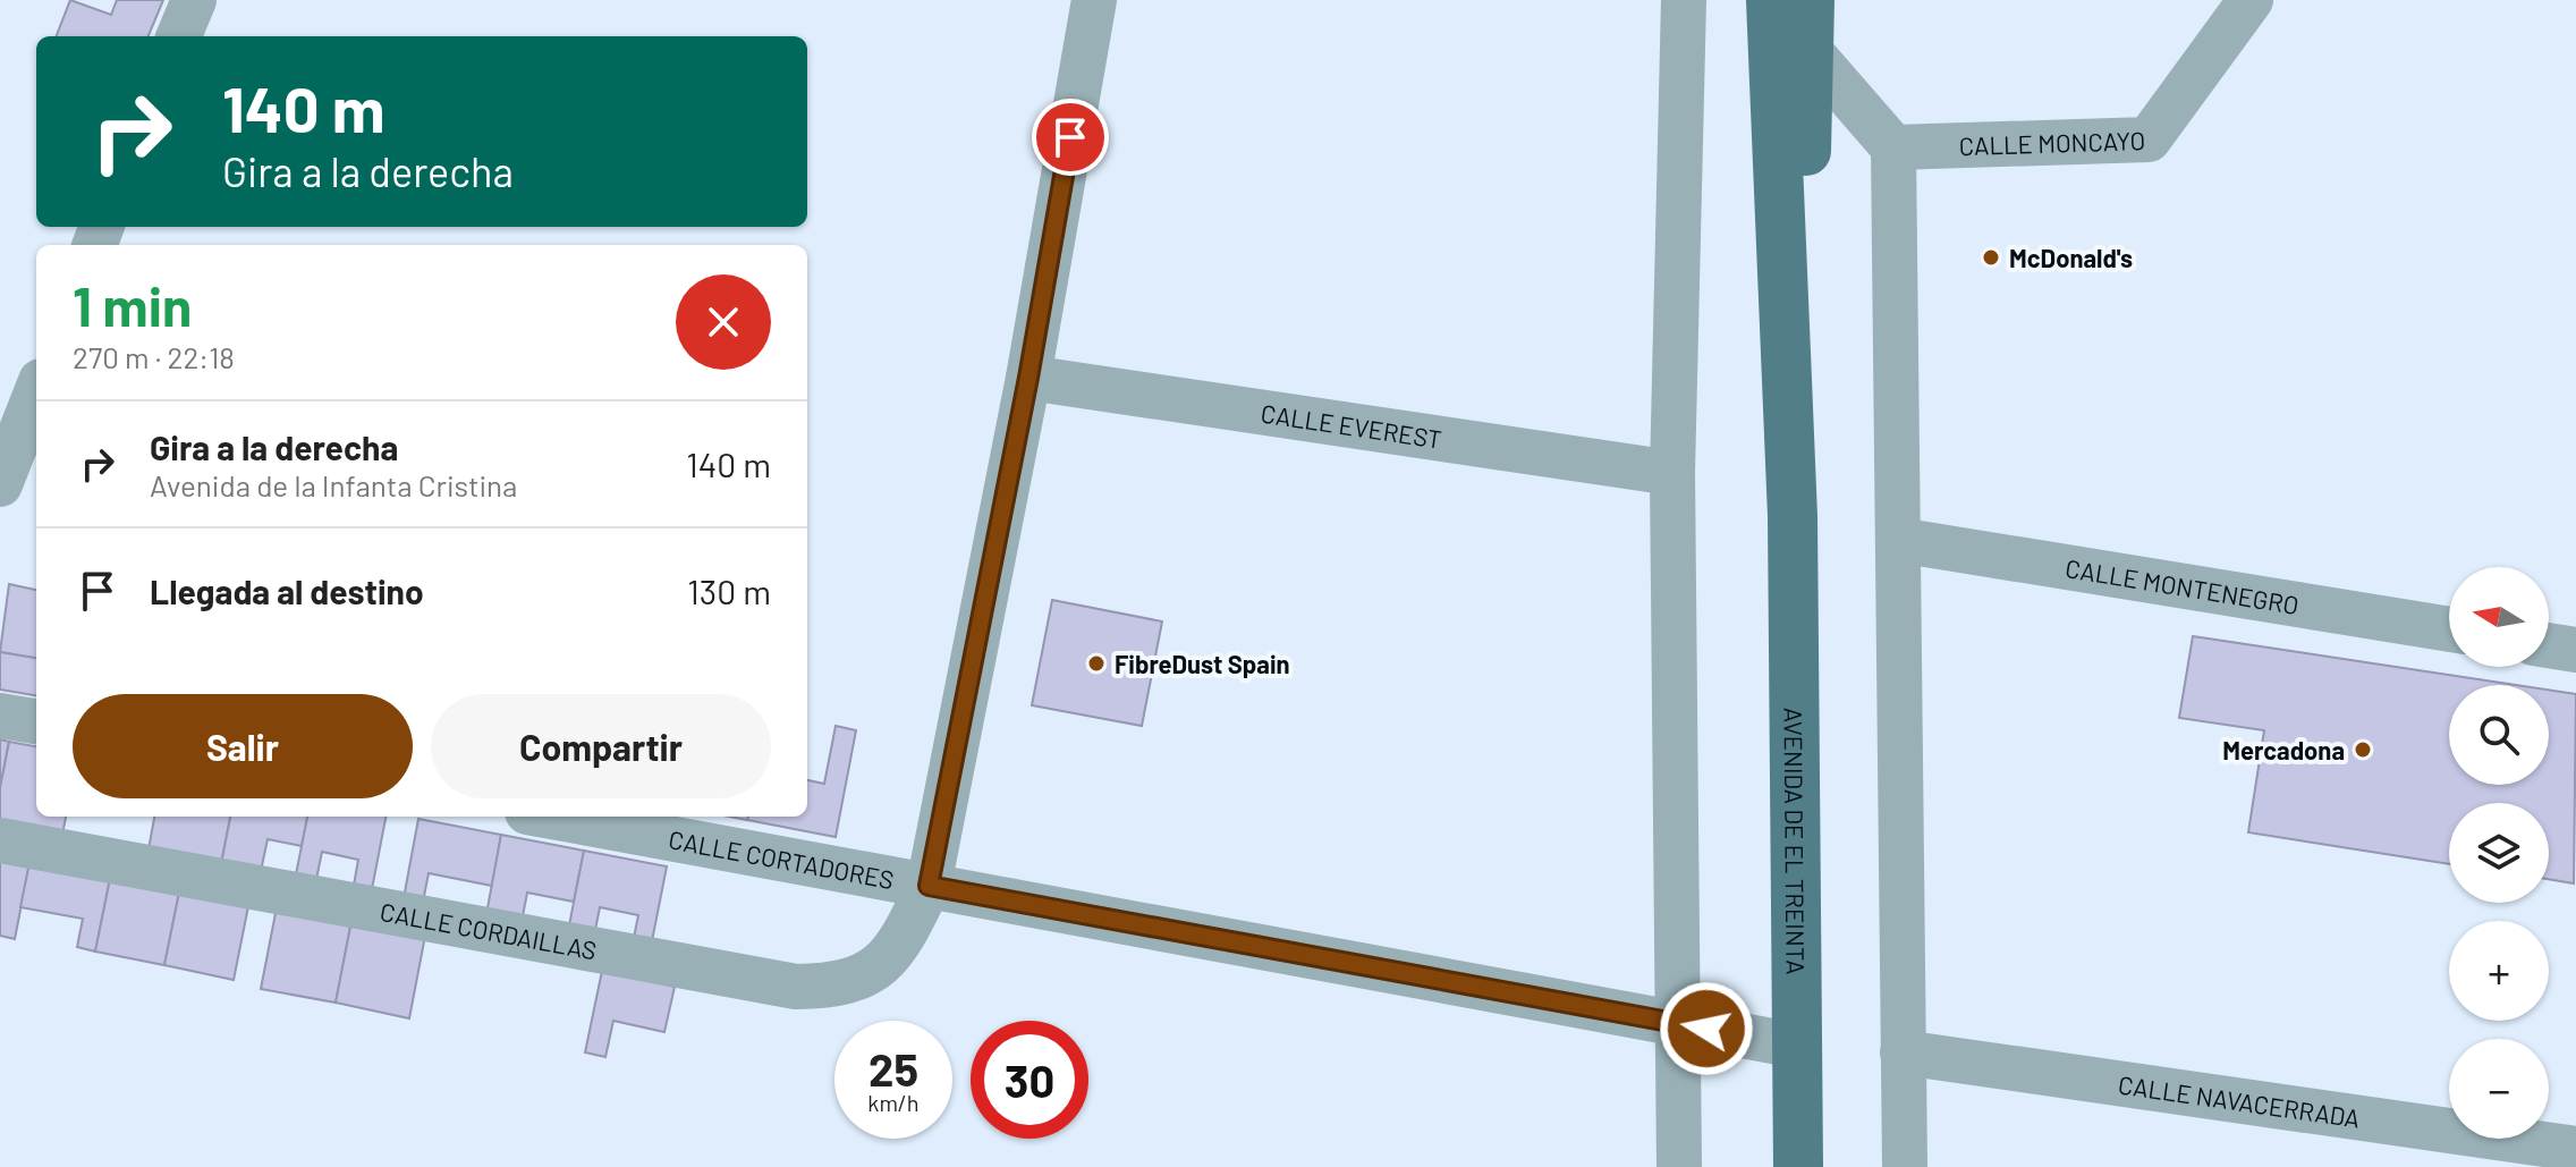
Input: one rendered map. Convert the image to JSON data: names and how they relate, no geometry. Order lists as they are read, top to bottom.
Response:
{
  "streets": {
    "main road": ["AVENIDA DE EL TREINTA"],
    "street": [
      "CALLE MONCAYO",
      "CALLE EVEREST",
      "CALLE MONTENEGRO",
      "CALLE CORTADORES",
      "CALLE CORDAILLAS",
      "CALLE NAVACERRADA"
    ]
  },
  "crossings": [
    ["CALLE EVEREST", "CALLE CORDAILLAS"],
    ["AVENIDA DE EL TREINTA", "CALLE CORTADORES"],
    ["CALLE CORTADORES", "CALLE CORDAILLAS"]
  ],
  "places": ["McDonald's", "FibreDust Spain", "Mercadona"],
  "north": "left",
  "page": {
    "turn": ["140 m", "Gira a la derecha"],
    "heading": ["1 min", "270 m · 22:18"],
    "list": [
      {
        "name": "Gira a la derecha",
        "note": "Avenida de la Infanta Cristina",
        "value": "140 m"
      },
      {
        "name": "Llegada al destino",
        "value": "130 m"
      }
    ],
    "map_buttons": ["+", "−"],
    "buttons": ["Salir", "Compartir"],
    "speed": "25 km/h",
    "limit": "30"
  }
}
